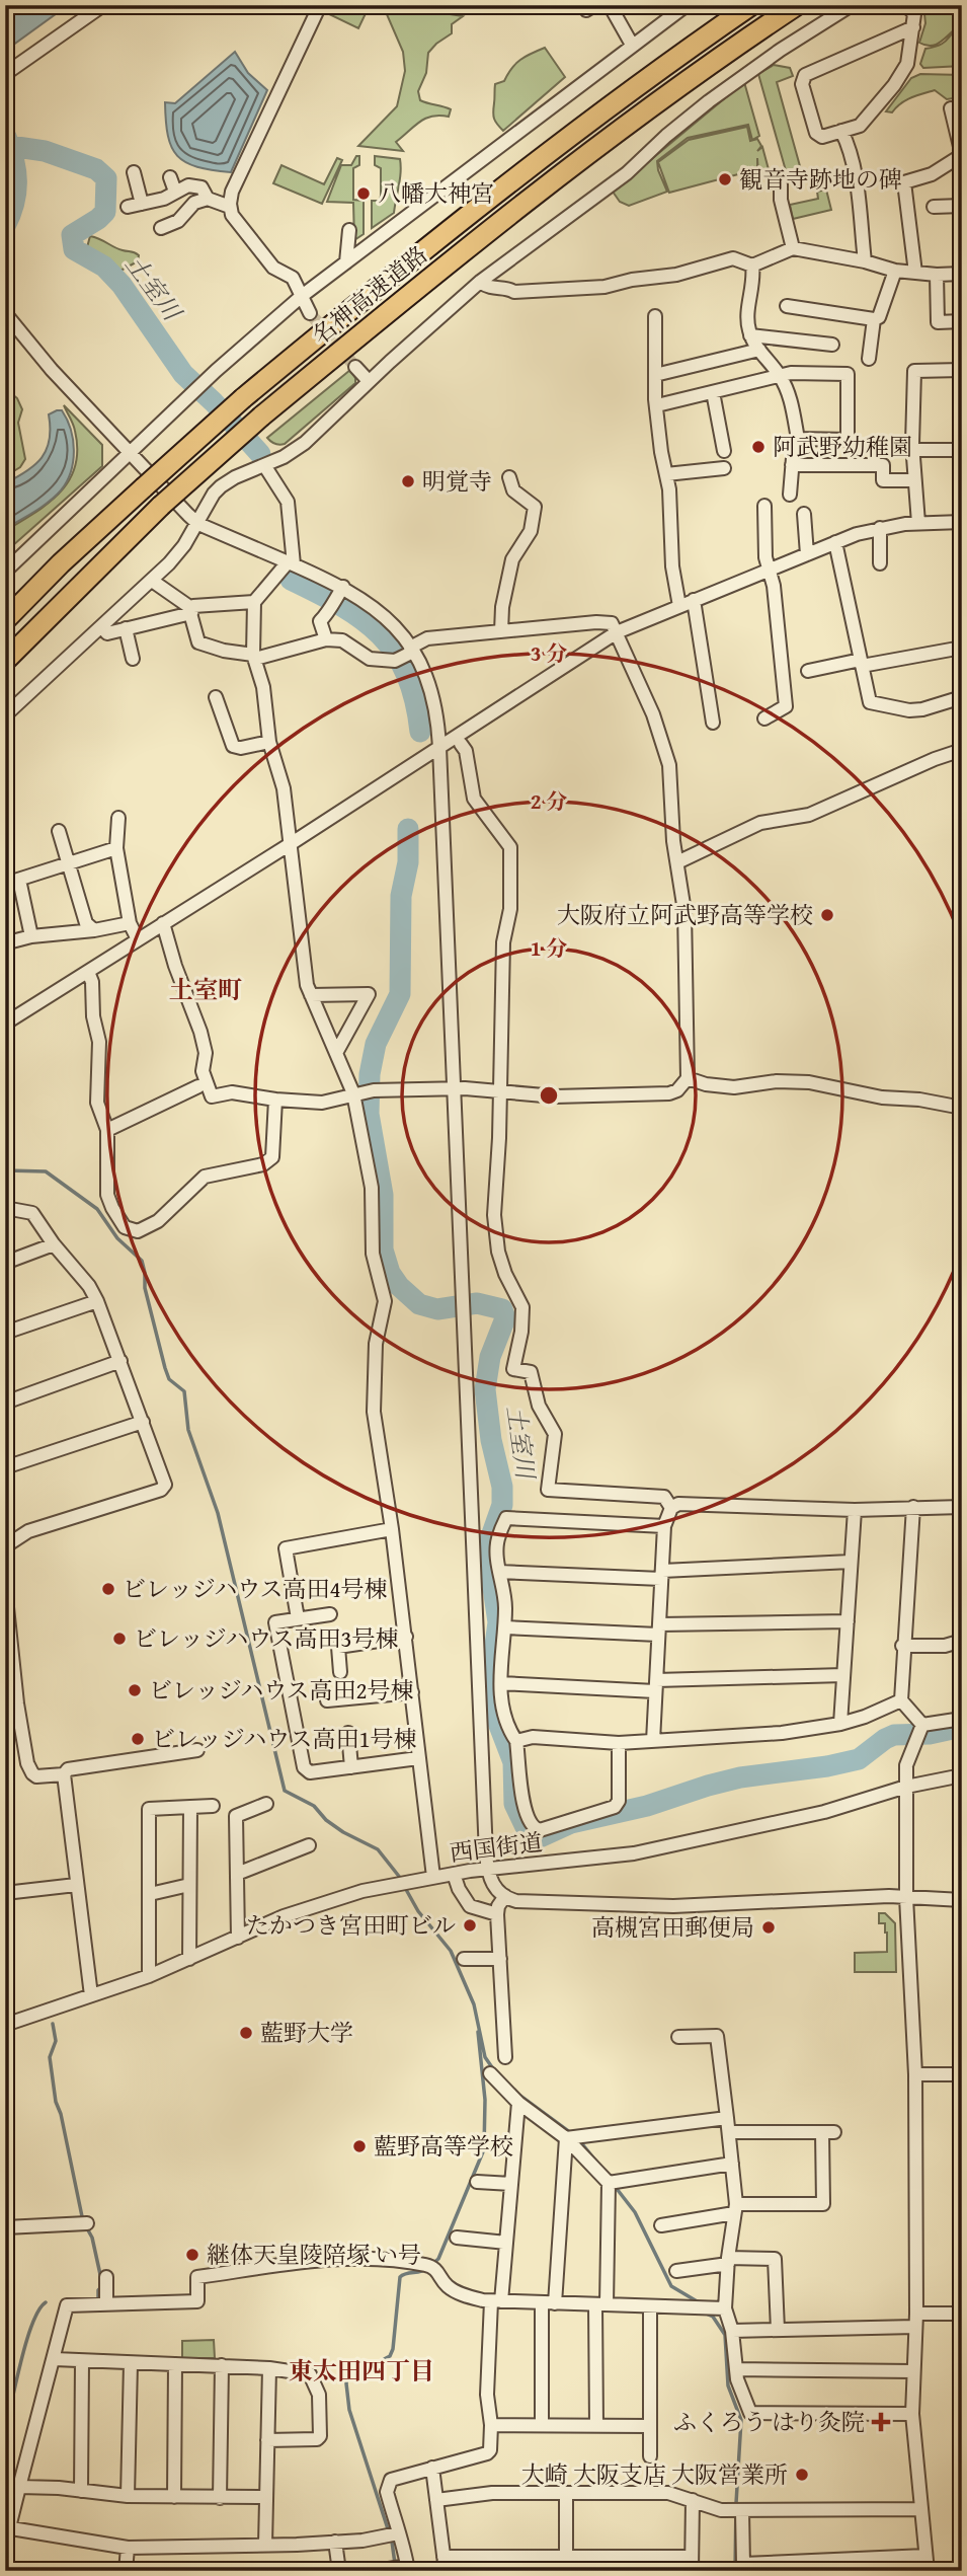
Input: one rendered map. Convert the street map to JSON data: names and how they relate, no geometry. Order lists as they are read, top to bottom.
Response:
{
  "streets": {
    "highway": ["名神高速道路"],
    "street": ["西国街道"]
  },
  "districts": ["土室町", "東太田四丁目"],
  "water": ["土室川"],
  "places": {
    "other": [
      "観音寺跡地の碑",
      "八幡大神宮",
      "阿武野幼稚園",
      "明覚寺",
      "大阪府立阿武野高等学校",
      "ビレッジハウス高田4号棟",
      "ビレッジハウス高田3号棟",
      "ビレッジハウス高田2号棟",
      "ビレッジハウス高田1号棟",
      "たかつき宮田町ビル",
      "高槻宮田郵便局",
      "藍野大学",
      "藍野高等学校",
      "継体天皇陵陪塚 い号",
      "大崎 大阪支店 大阪営業所"
    ],
    "health": ["ふくろう はり灸院"]
  },
  "rings": ["3 分", "2 分", "1 分"]
}
